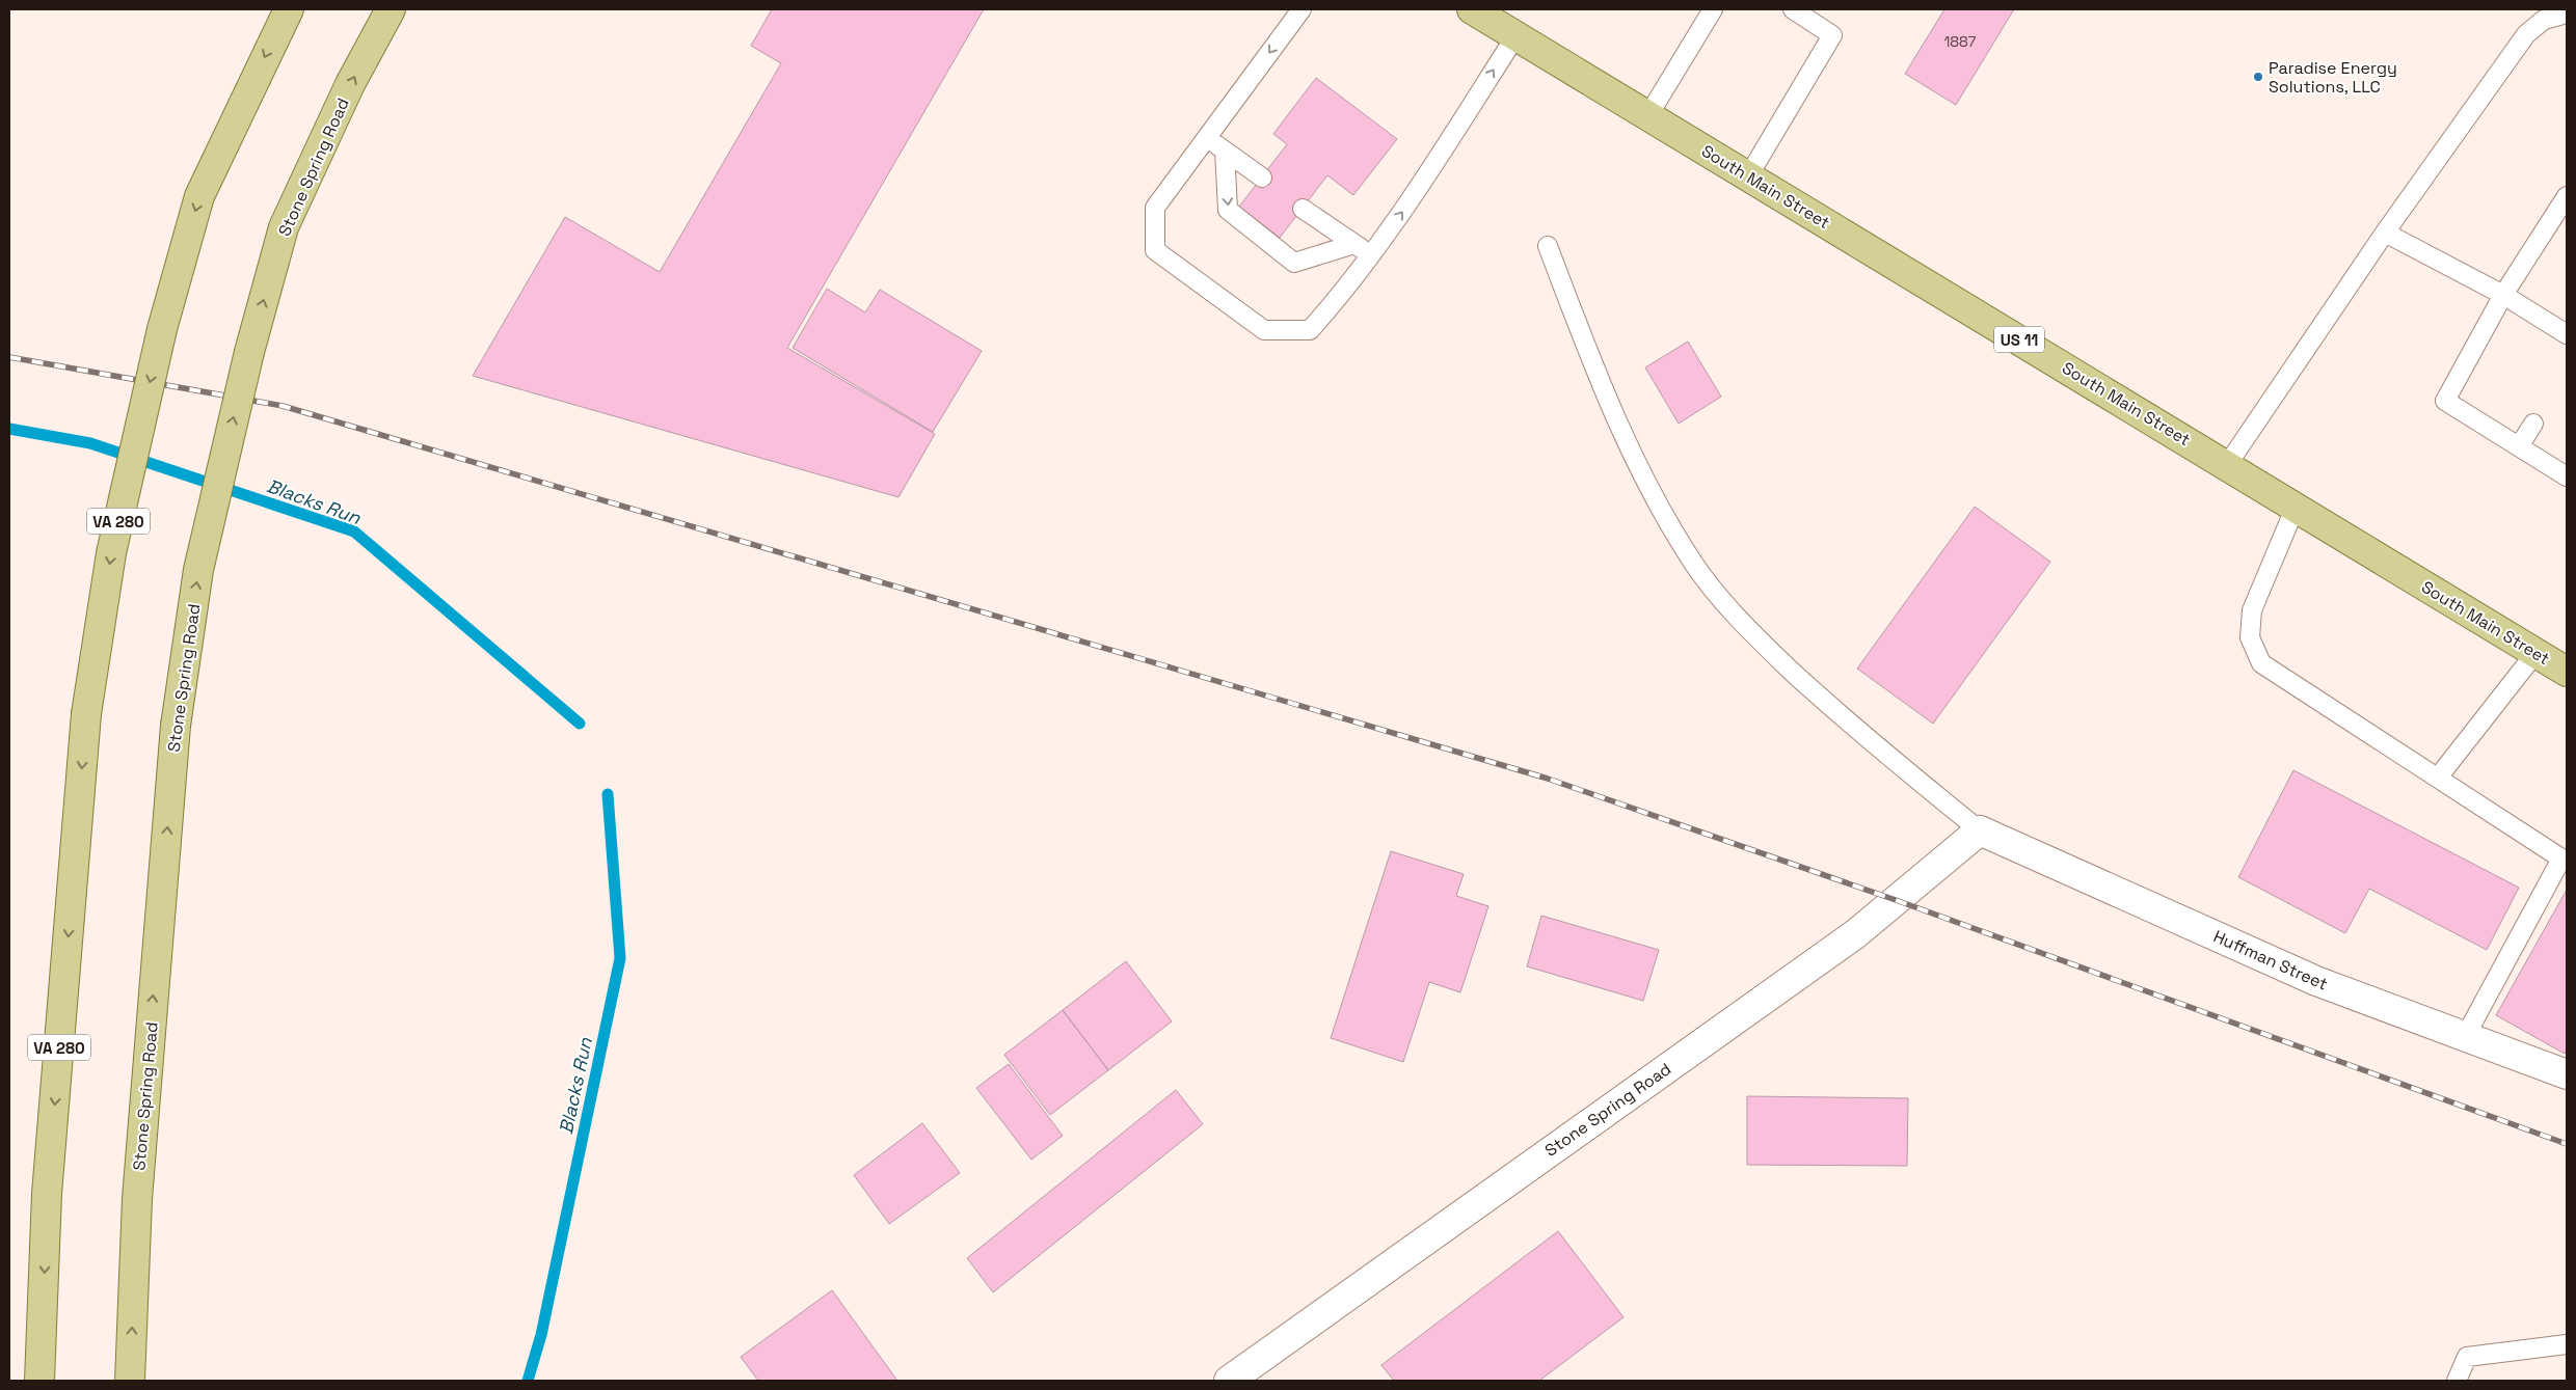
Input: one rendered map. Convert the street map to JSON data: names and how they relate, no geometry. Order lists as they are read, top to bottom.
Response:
{
  "streets": {
    "main road": [
      "Stone Spring Road",
      "South Main Street",
      "US 11",
      "VA 280"
    ],
    "street": ["Huffman Street"]
  },
  "crossings": [
    ["Stone Spring Road", "Huffman Street"]
  ],
  "water": ["Blacks Run"],
  "places": ["Paradise Energy Solutions, LLC"],
  "house_numbers": ["1887"]
}
